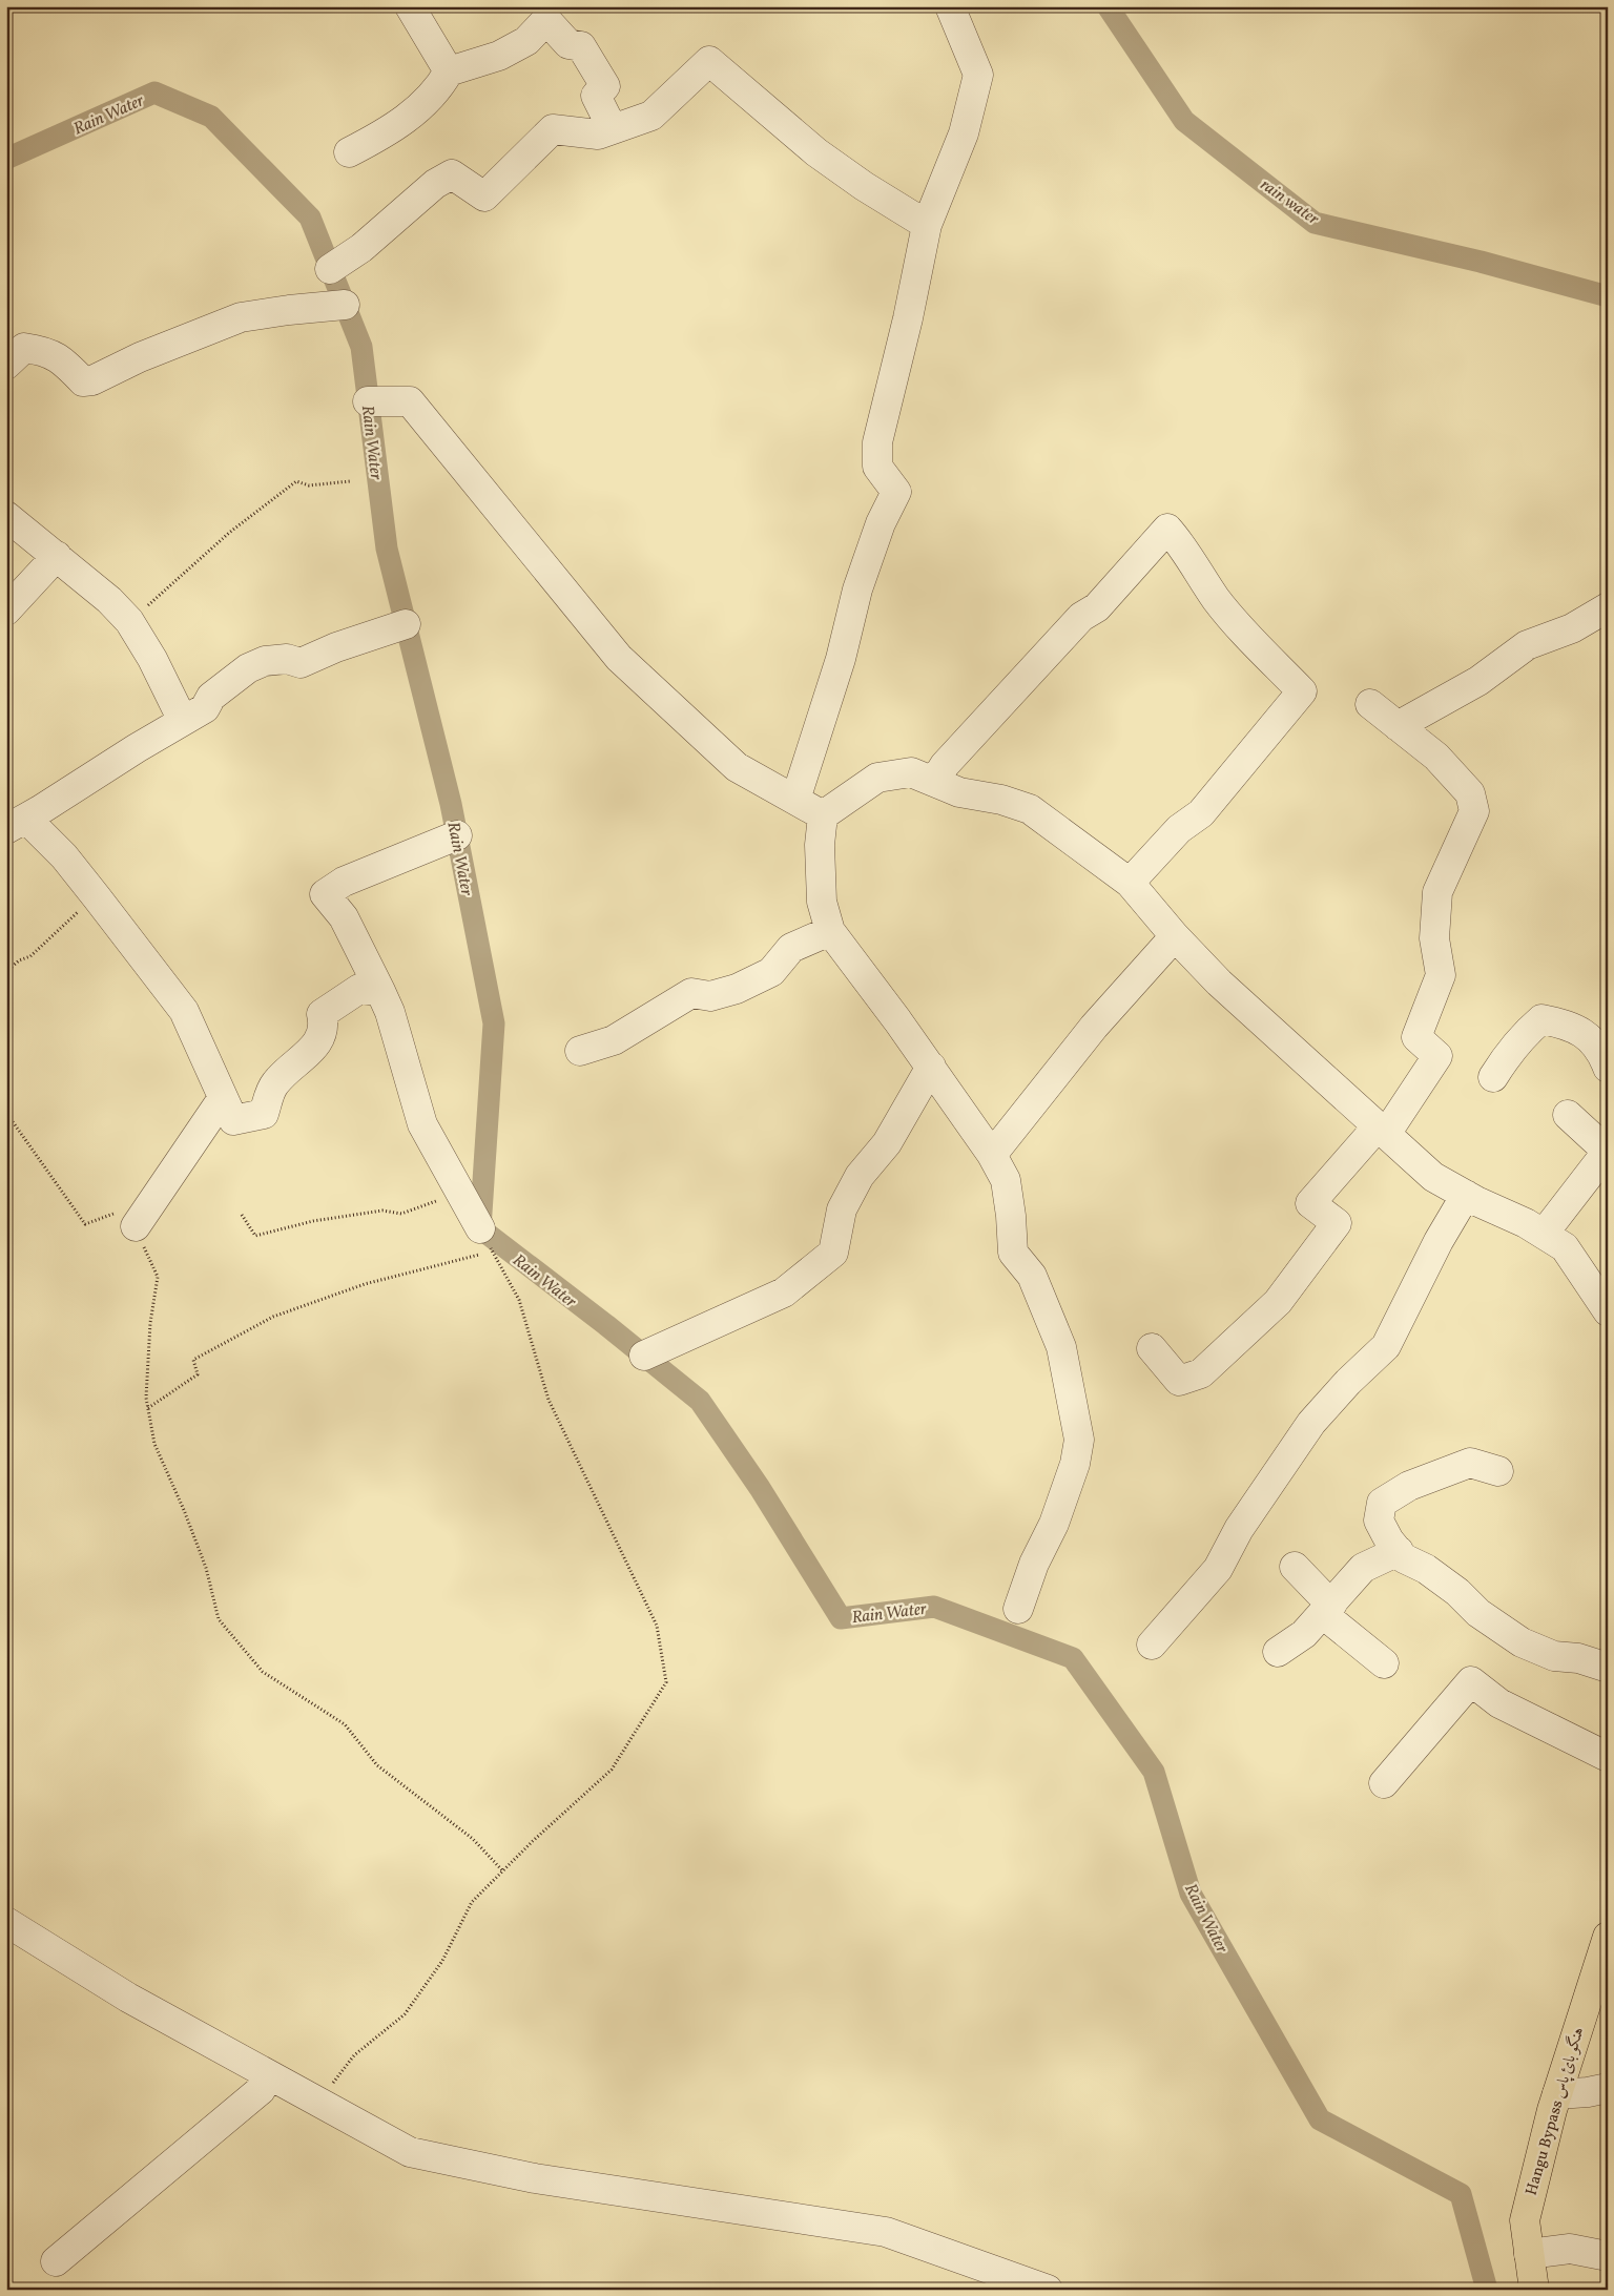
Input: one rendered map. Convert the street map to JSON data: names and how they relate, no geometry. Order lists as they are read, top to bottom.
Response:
{
  "streets": {
    "main road": ["Hangu Bypass ہنگو بائ پاس"]
  },
  "water": ["Rain Water", "rain water"]
}
